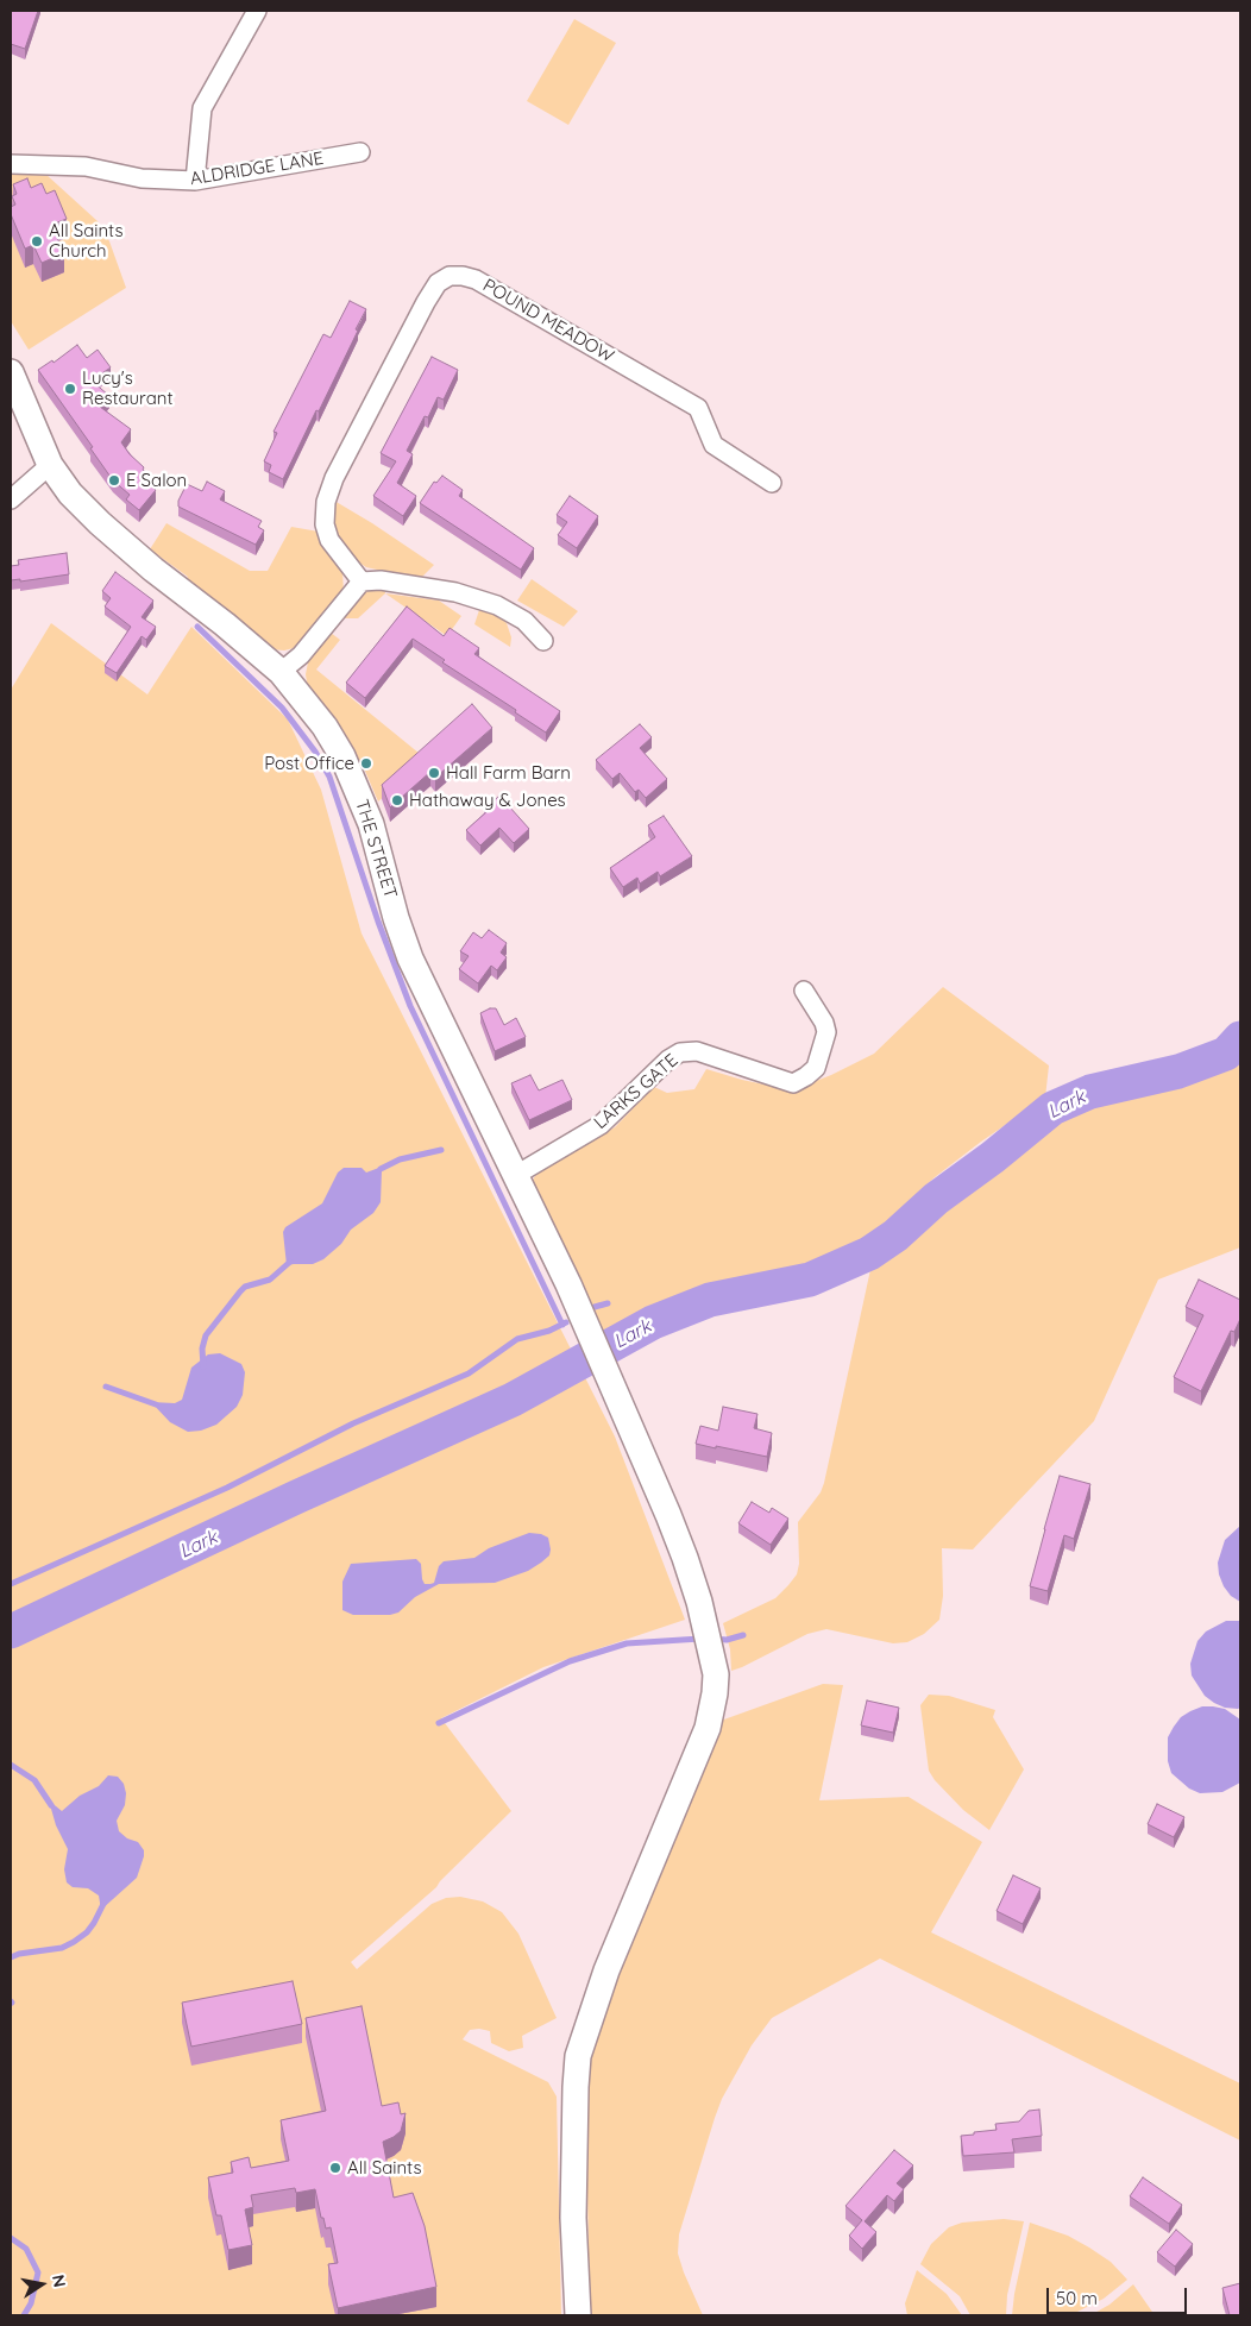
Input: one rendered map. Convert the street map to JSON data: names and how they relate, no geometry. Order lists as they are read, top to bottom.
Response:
{
  "streets": {
    "main road": ["THE STREET"],
    "street": ["ALDRIDGE LANE", "POUND MEADOW", "LARKS GATE"]
  },
  "crossings": [
    ["THE STREET", "LARKS GATE"]
  ],
  "water": ["Lark"],
  "places": [
    "All Saints Church",
    "Lucy's Restaurant",
    "E Salon",
    "Post Office",
    "Hall Farm Barn",
    "Hathaway & Jones",
    "All Saints"
  ],
  "scale_bar": "50 m",
  "north": "right"
}
